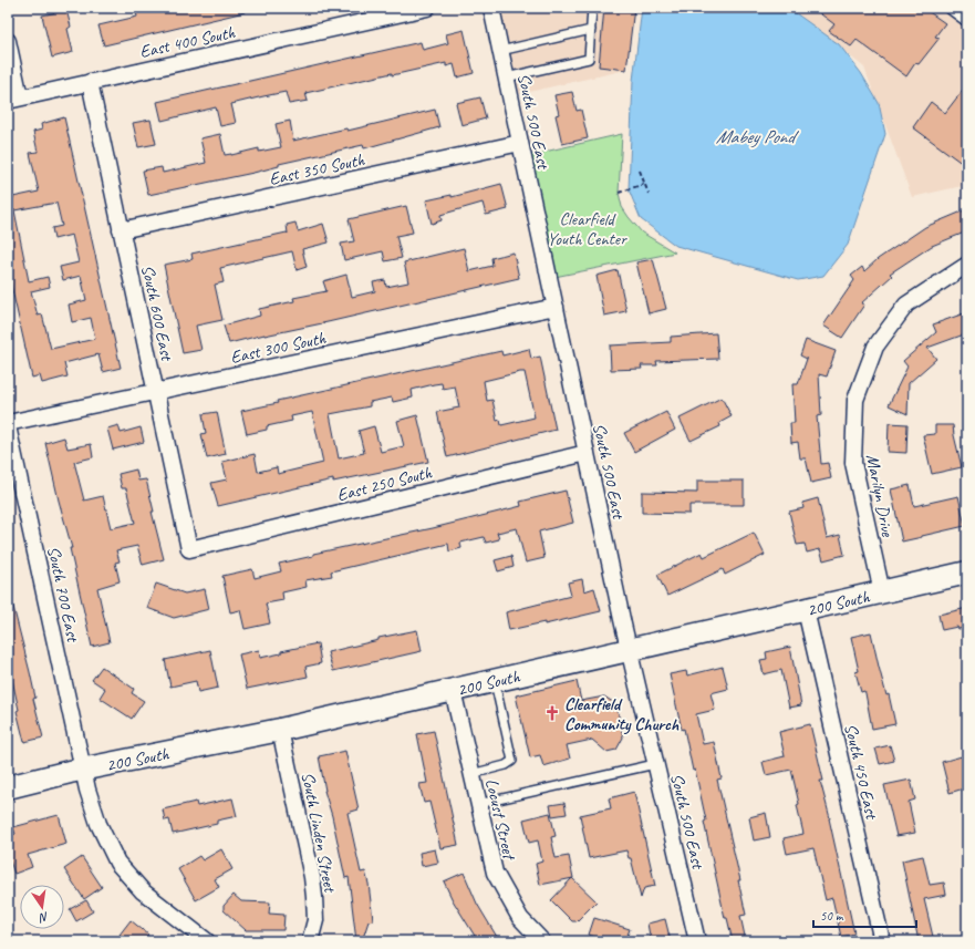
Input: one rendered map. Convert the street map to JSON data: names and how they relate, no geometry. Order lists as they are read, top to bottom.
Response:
{
  "streets": {
    "street": [
      "East 400 South",
      "South 500 East",
      "East 350 South",
      "South 600 East",
      "East 300 South",
      "East 250 South",
      "Marilyn Drive",
      "South 700 East",
      "200 South",
      "South 450 East",
      "Locust Street",
      "South Linden Street"
    ]
  },
  "crossings": [
    ["East 400 South", "South 600 East"],
    ["South 500 East", "East 350 South"],
    ["South 500 East", "East 300 South"],
    ["South 500 East", "East 250 South"],
    ["South 500 East", "200 South"],
    ["East 350 South", "South 600 East"],
    ["South 600 East", "East 300 South"],
    ["South 600 East", "East 250 South"],
    ["East 300 South", "South 700 East"],
    ["Marilyn Drive", "200 South"],
    ["South 700 East", "200 South"],
    ["200 South", "South 450 East"],
    ["200 South", "Locust Street"],
    ["200 South", "South Linden Street"]
  ],
  "water": ["Mabey Pond"],
  "parks": ["Clearfield Youth Center"],
  "places": {
    "church": ["Clearfield Community Church"]
  },
  "scale_bar": "50 m",
  "north": "bottom"
}
